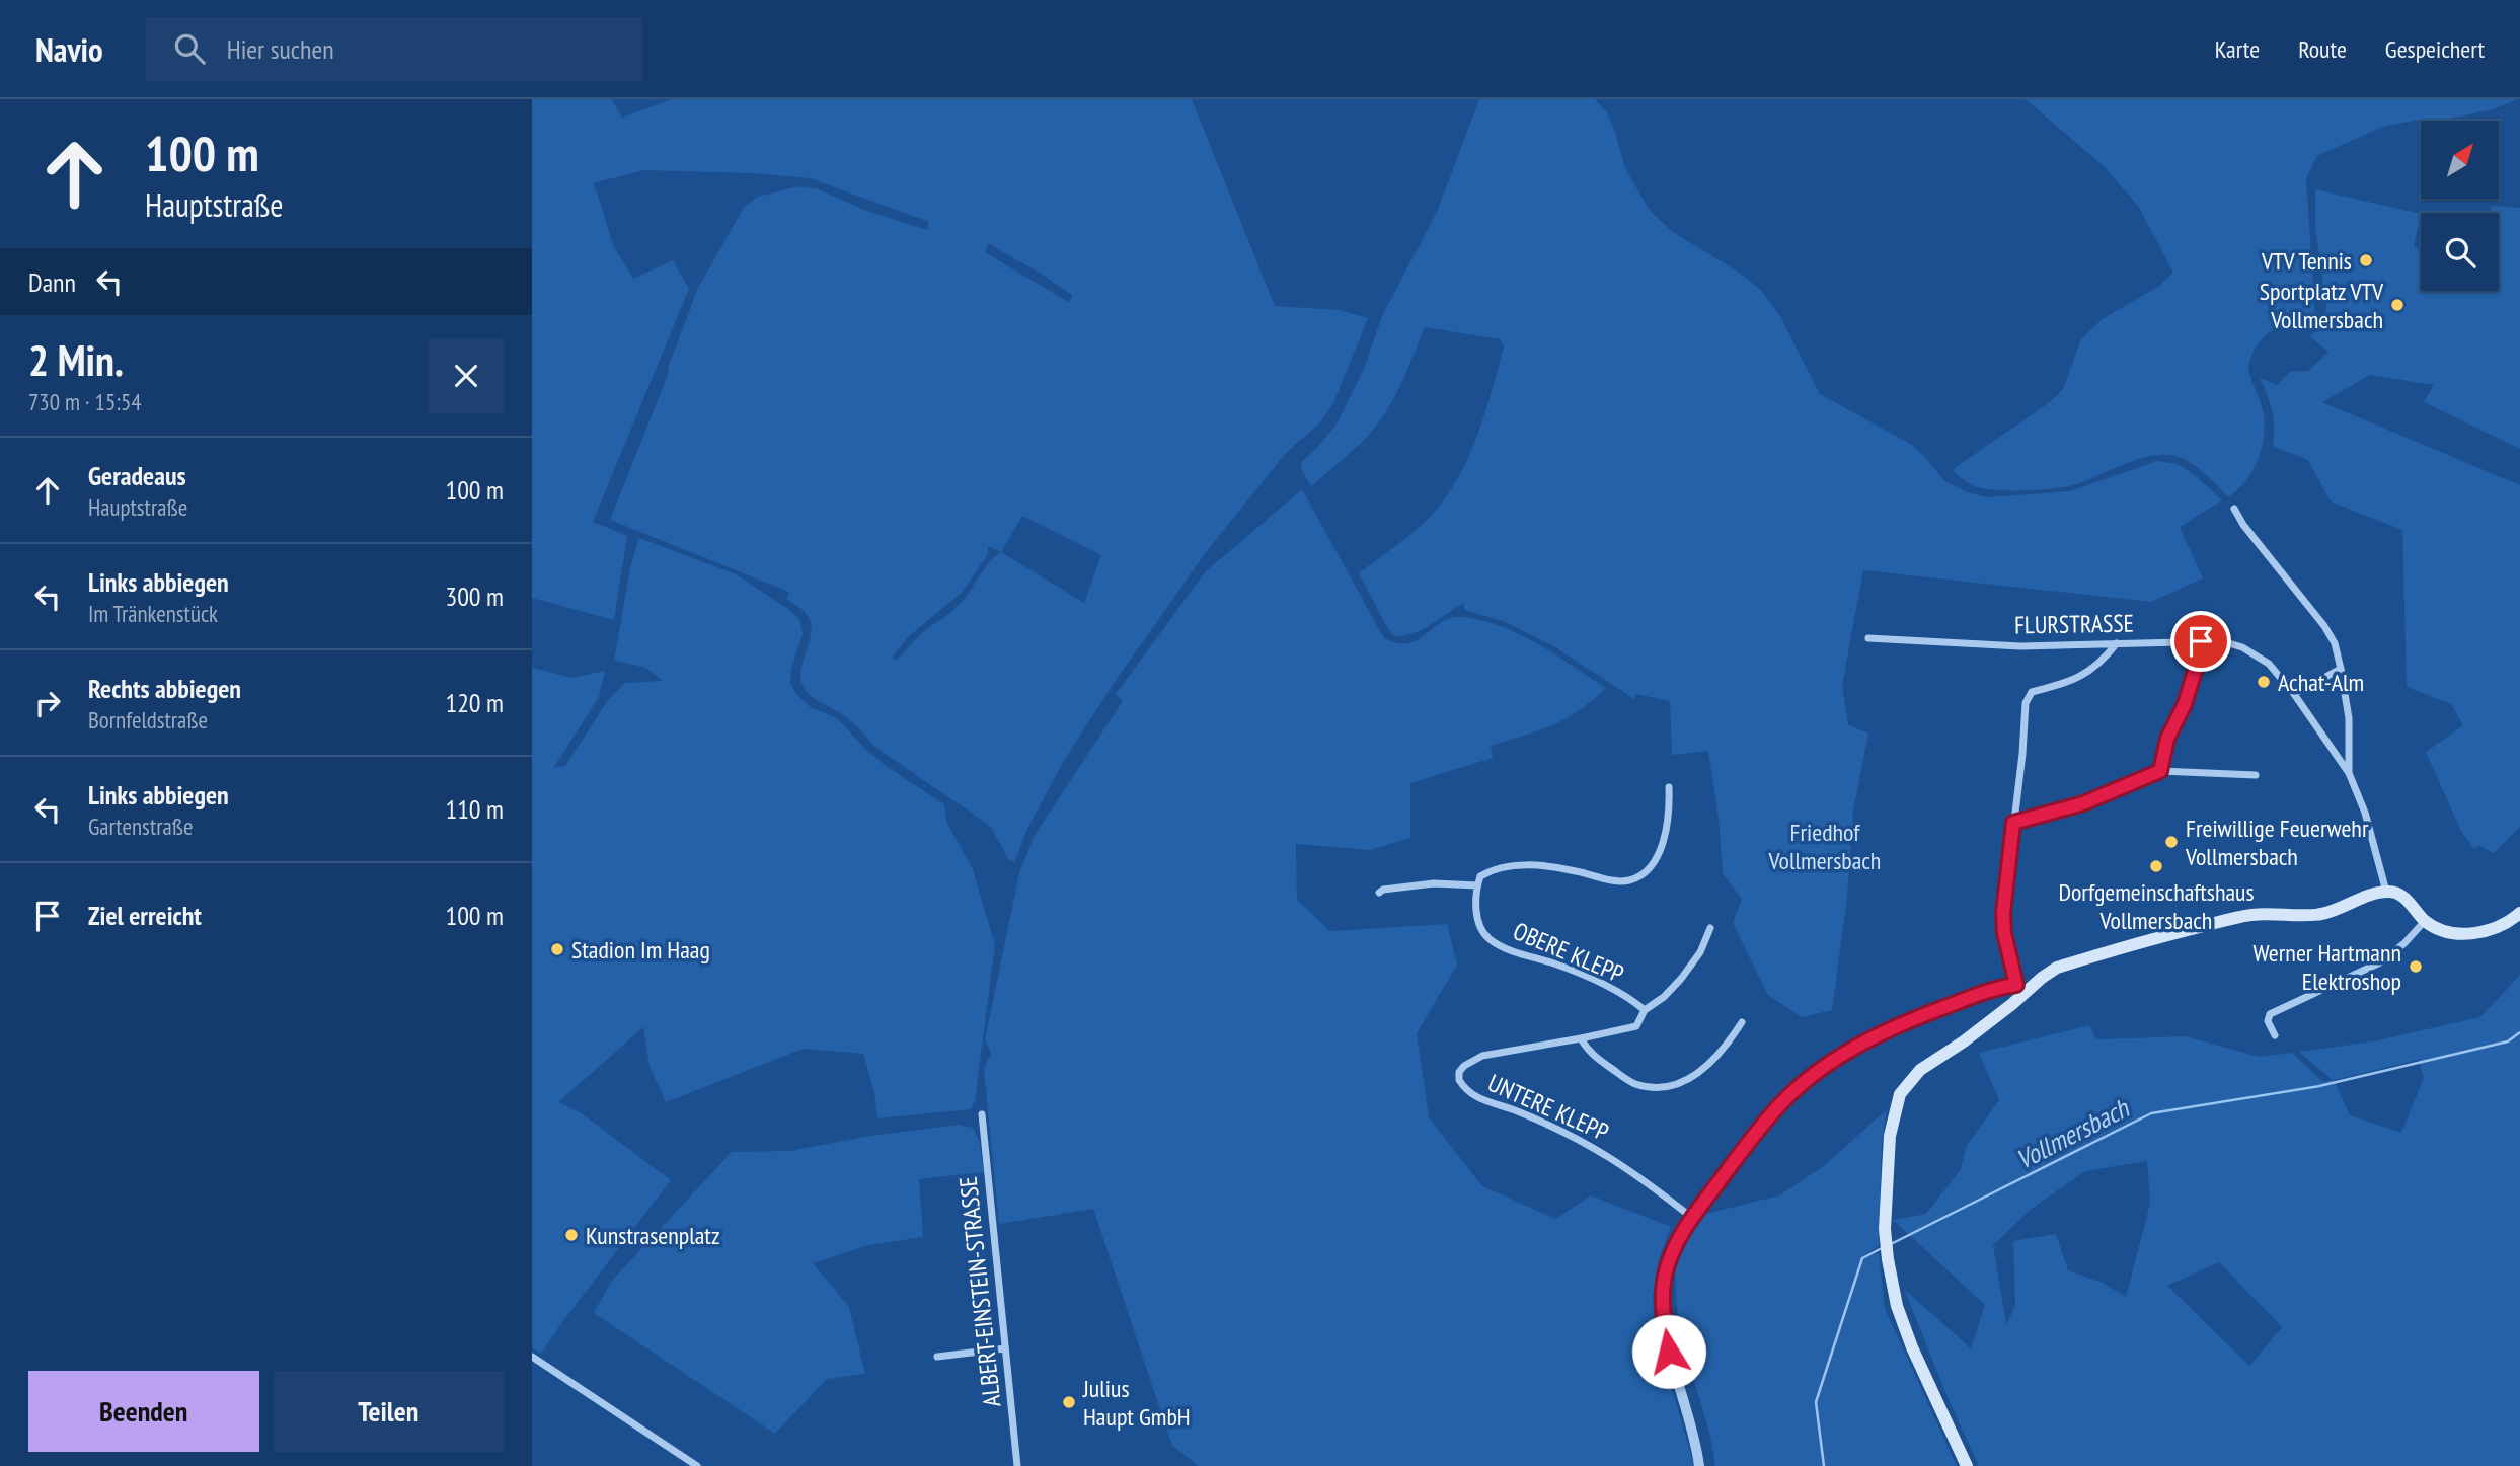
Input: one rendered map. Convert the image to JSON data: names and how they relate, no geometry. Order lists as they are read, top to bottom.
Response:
{
  "streets": {
    "street": [
      "FLURSTRASSE",
      "OBERE KLEPP",
      "UNTERE KLEPP",
      "ALBERT-EINSTEIN-STRASSE"
    ]
  },
  "crossings": [
    ["OBERE KLEPP", "UNTERE KLEPP"]
  ],
  "water": ["Vollmersbach"],
  "parks": ["Friedhof Vollmersbach"],
  "places": [
    "VTV Tennis",
    "Sportplatz VTV Vollmersbach",
    "Achat-Alm",
    "Freiwillige Feuerwehr Vollmersbach",
    "Dorfgemeinschaftshaus Vollmersbach",
    "Stadion Im Haag",
    "Werner Hartmann Elektroshop",
    "Kunstrasenplatz",
    "Julius Haupt GmbH"
  ],
  "north": "top right",
  "page": {
    "header": "Navio",
    "search": "Hier suchen",
    "nav": ["Karte", "Route", "Gespeichert"],
    "turn": ["100 m", "Hauptstraße"],
    "then": "Dann",
    "heading": ["2 Min.", "730 m · 15:54"],
    "list": [
      {
        "name": "Geradeaus",
        "note": "Hauptstraße",
        "value": "100 m"
      },
      {
        "name": "Links abbiegen",
        "note": "Im Tränkenstück",
        "value": "300 m"
      },
      {
        "name": "Rechts abbiegen",
        "note": "Bornfeldstraße",
        "value": "120 m"
      },
      {
        "name": "Links abbiegen",
        "note": "Gartenstraße",
        "value": "110 m"
      },
      {
        "name": "Ziel erreicht",
        "value": "100 m"
      }
    ],
    "buttons": ["Beenden", "Teilen"]
  }
}
